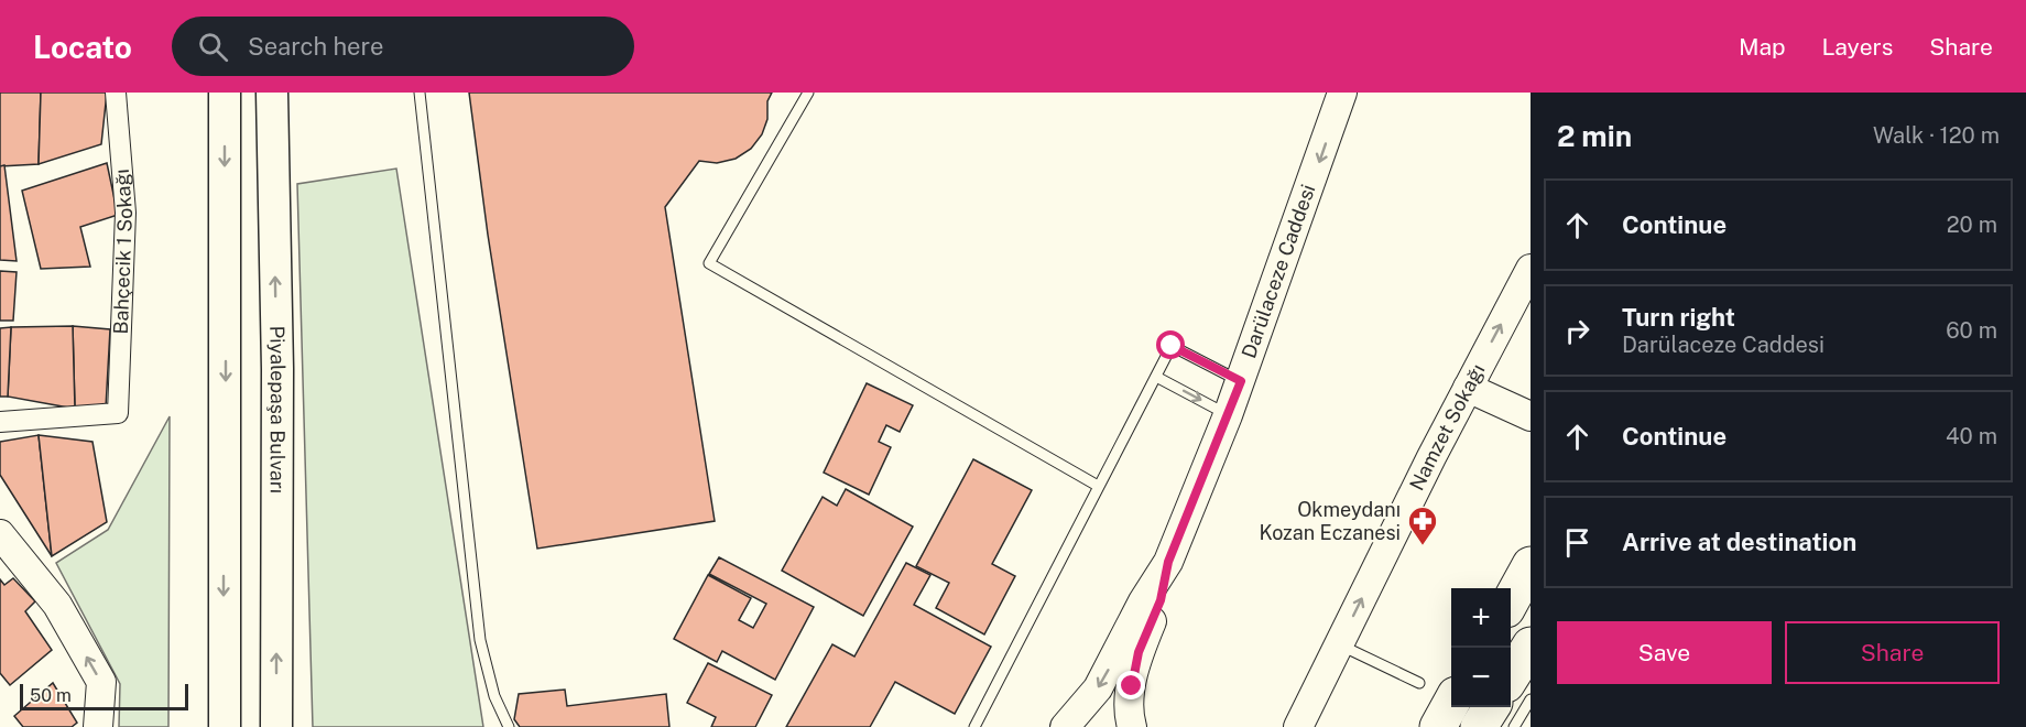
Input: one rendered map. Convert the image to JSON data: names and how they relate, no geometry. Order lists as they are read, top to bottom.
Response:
{
  "streets": {
    "main road": ["Darülaceze Caddesi", "Piyalepaşa Bulvarı", "Namzet Sokağı"],
    "street": ["Bahçecik 1 Sokağı"]
  },
  "one_way": ["Namzet Sokağı"],
  "places": {
    "pharmacy": ["Okmeydanı Kozan Eczanesi"]
  },
  "scale_bar": "50 m",
  "page": {
    "header": "Locato",
    "search": "Search here",
    "nav": ["Map", "Layers", "Share"],
    "heading": ["2 min", "Walk · 120 m"],
    "list": [
      ["Continue", "20 m"],
      ["Turn right", "Darülaceze Caddesi", "60 m"],
      ["Continue", "40 m"],
      "Arrive at destination"
    ],
    "map_buttons": ["+", "−"],
    "buttons": ["Save", "Share"],
    "scale": "50 m"
  }
}
